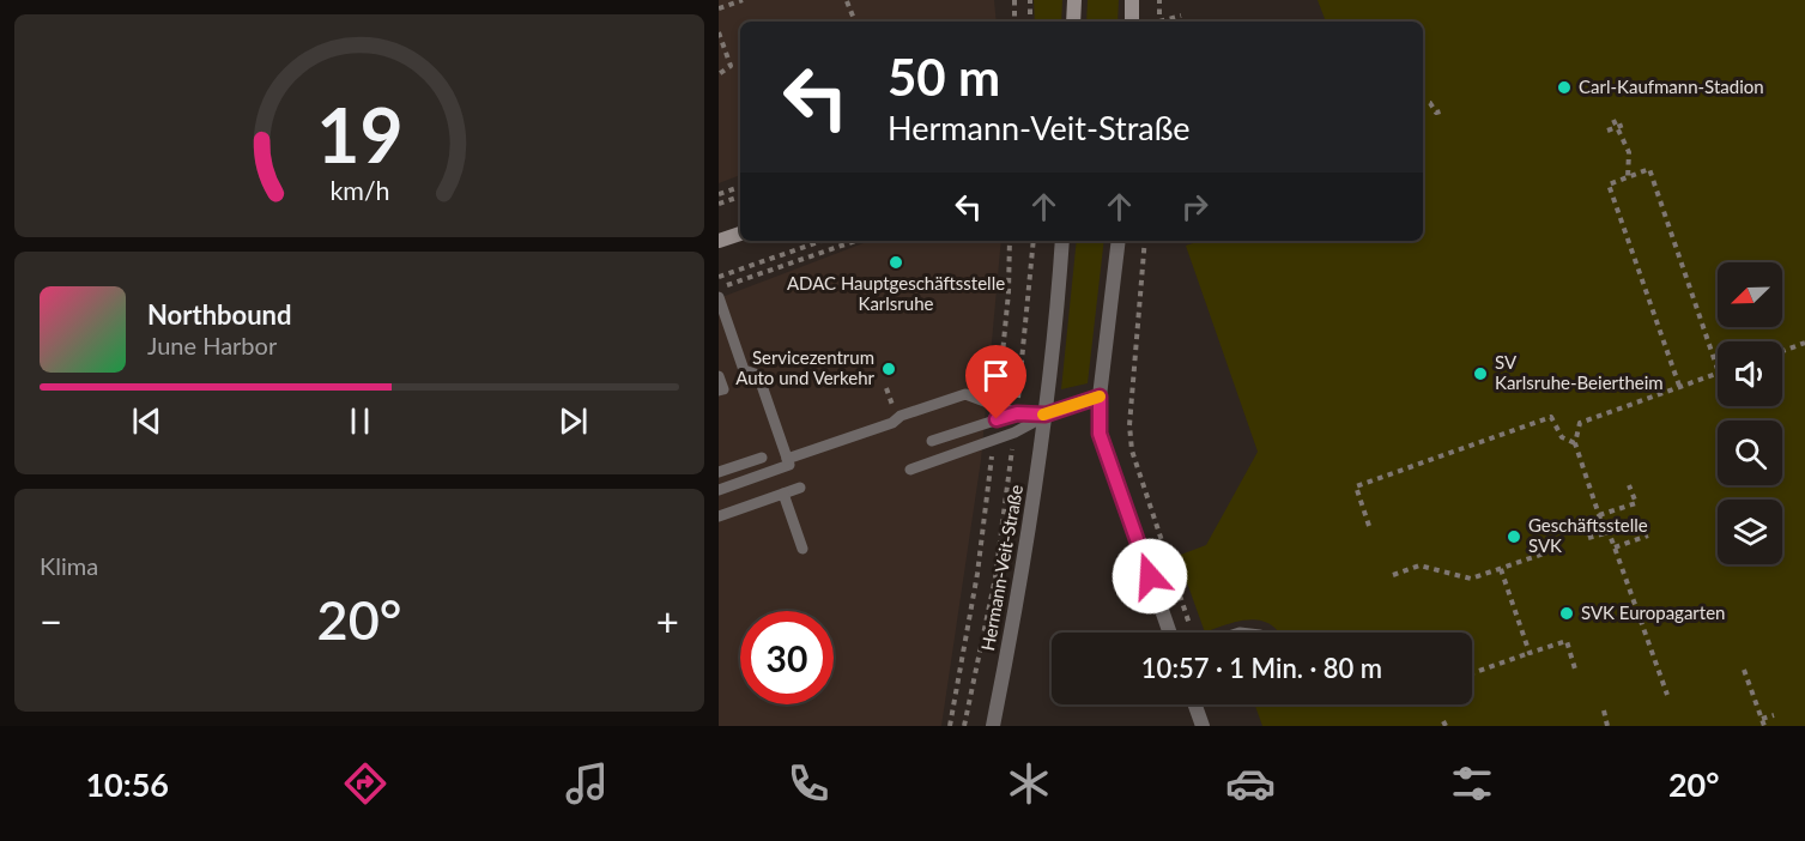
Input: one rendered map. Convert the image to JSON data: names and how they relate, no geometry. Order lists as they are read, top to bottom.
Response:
{
  "streets": {
    "street": ["Hermann-Veit-Straße"]
  },
  "places": [
    "Carl-Kaufmann-Stadion",
    "ADAC Hauptgeschäftsstelle Karlsruhe",
    "Servicezentrum Auto und Verkehr",
    "SV Karlsruhe-Beiertheim",
    "Geschäftsstelle SVK",
    "SVK Europagarten"
  ],
  "north": "bottom left",
  "page": {
    "turn": ["50 m", "Hermann-Veit-Straße"],
    "song": ["Northbound", "June Harbor"],
    "tile": "Klima",
    "heat": ["−", "20°", "+"],
    "limit": "30",
    "trip": "10:57 · 1 Min. · 80 m",
    "tabs": ["10:56", "20°"],
    "gauge": ["19", "km/h"]
  }
}
